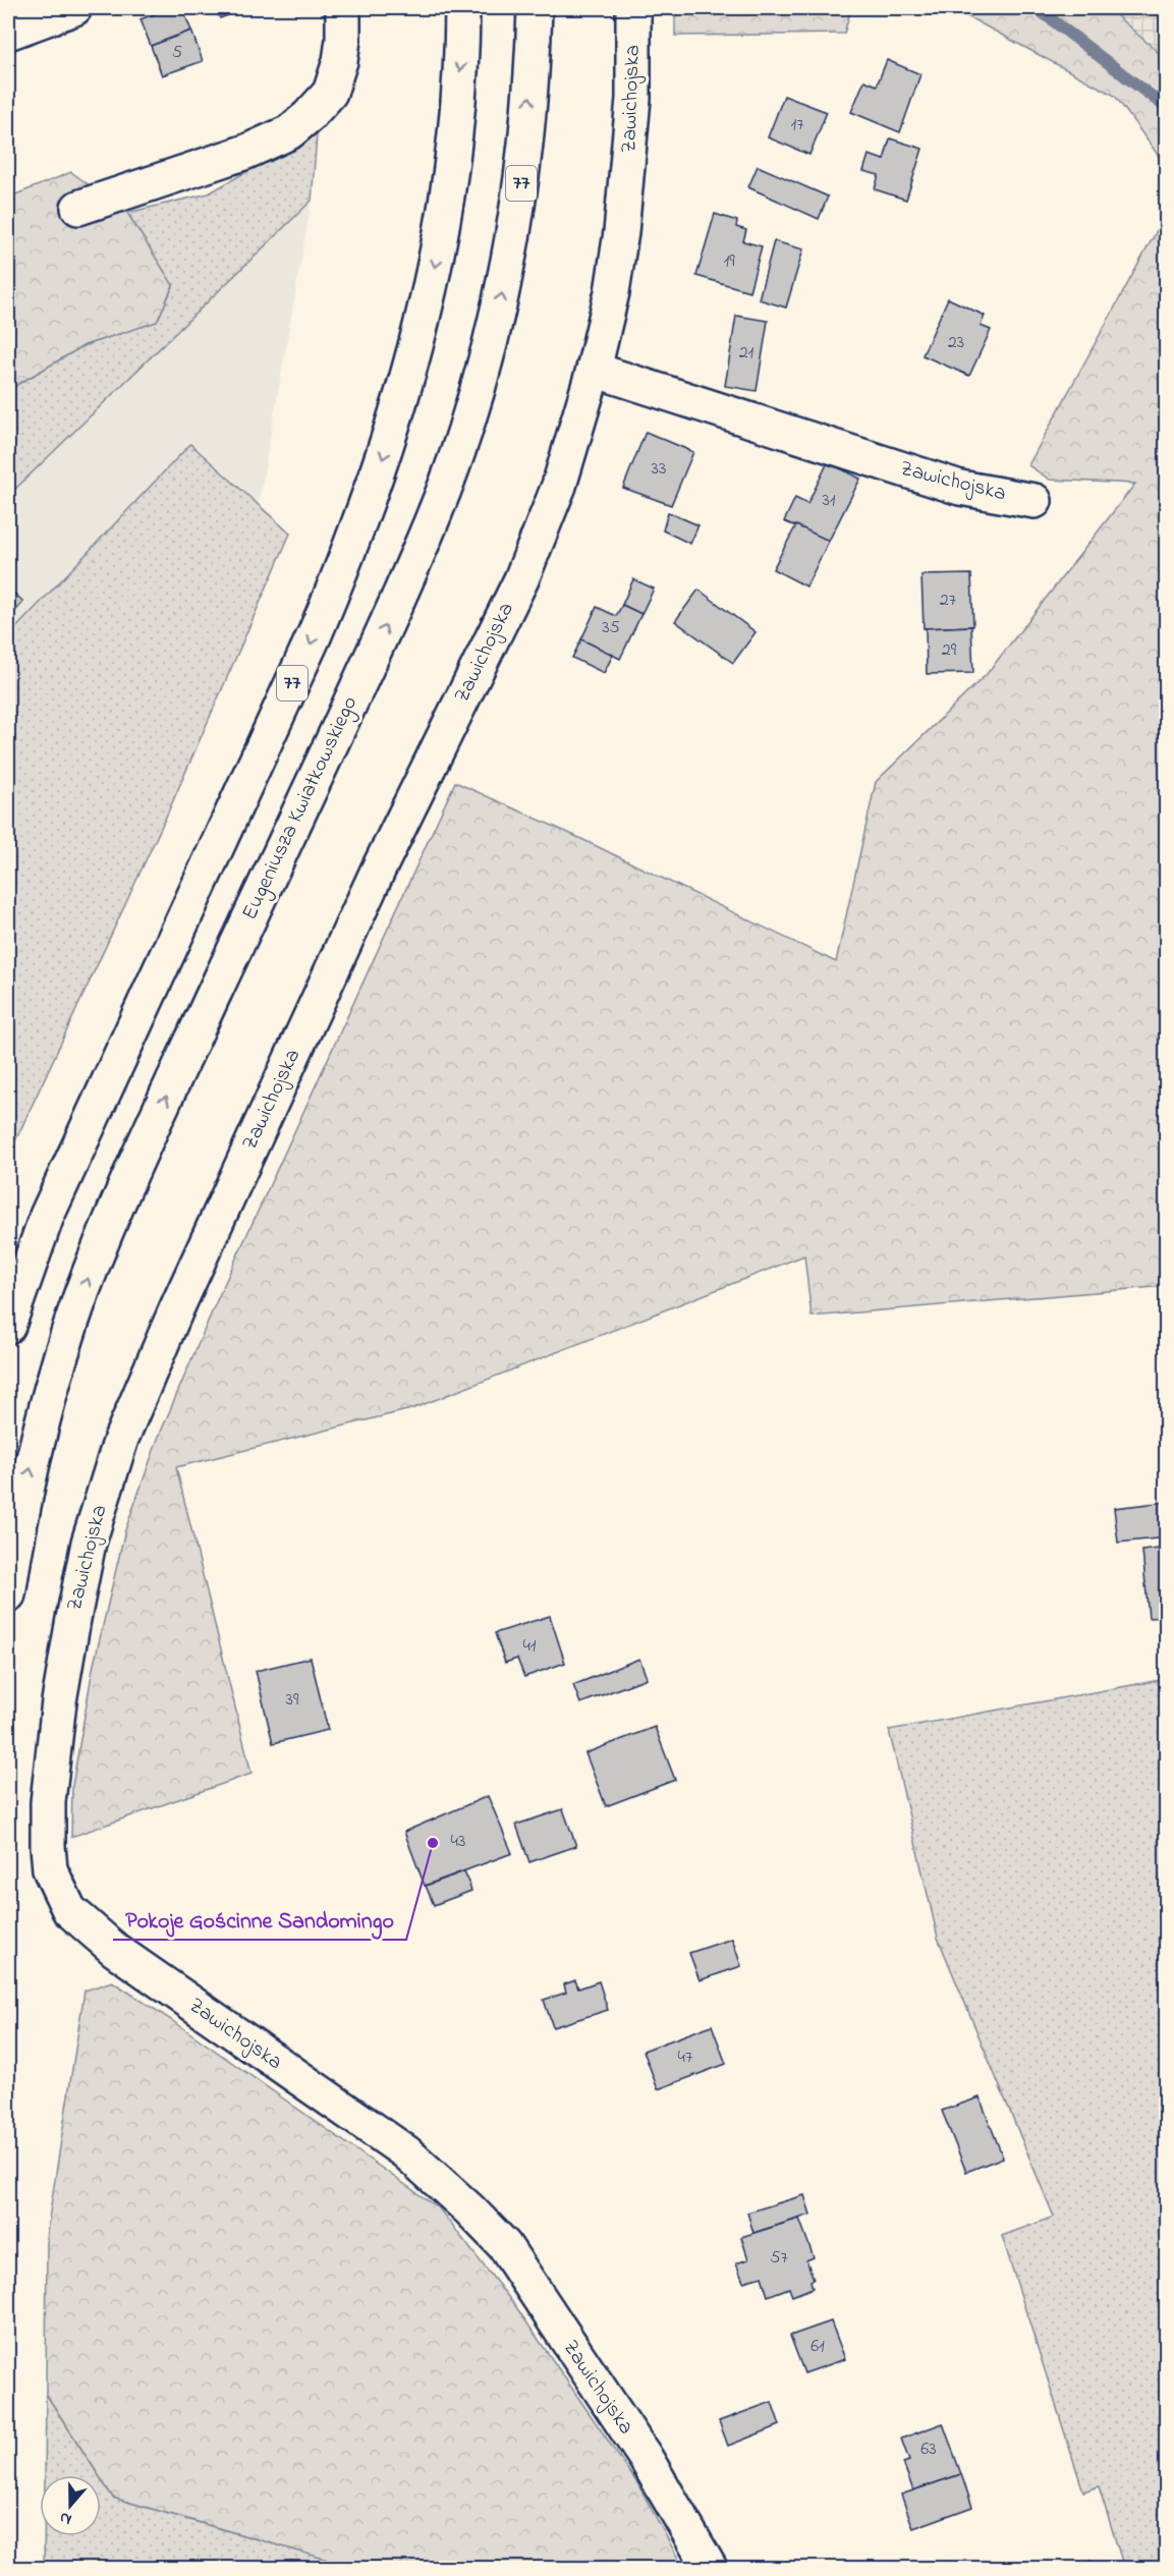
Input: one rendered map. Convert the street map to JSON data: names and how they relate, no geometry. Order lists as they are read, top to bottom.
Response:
{
  "streets": {
    "street": ["Zawichojska", "77", "Eugeniusza Kwiatkowskiego"]
  },
  "places": ["Pokoje Gościnne Sandomingo"],
  "house_numbers": [
    "5",
    "17",
    "19",
    "23",
    "21",
    "33",
    "31",
    "27",
    "35",
    "29",
    "41",
    "39",
    "43",
    "47",
    "57",
    "61",
    "63"
  ],
  "north": "bottom"
}
